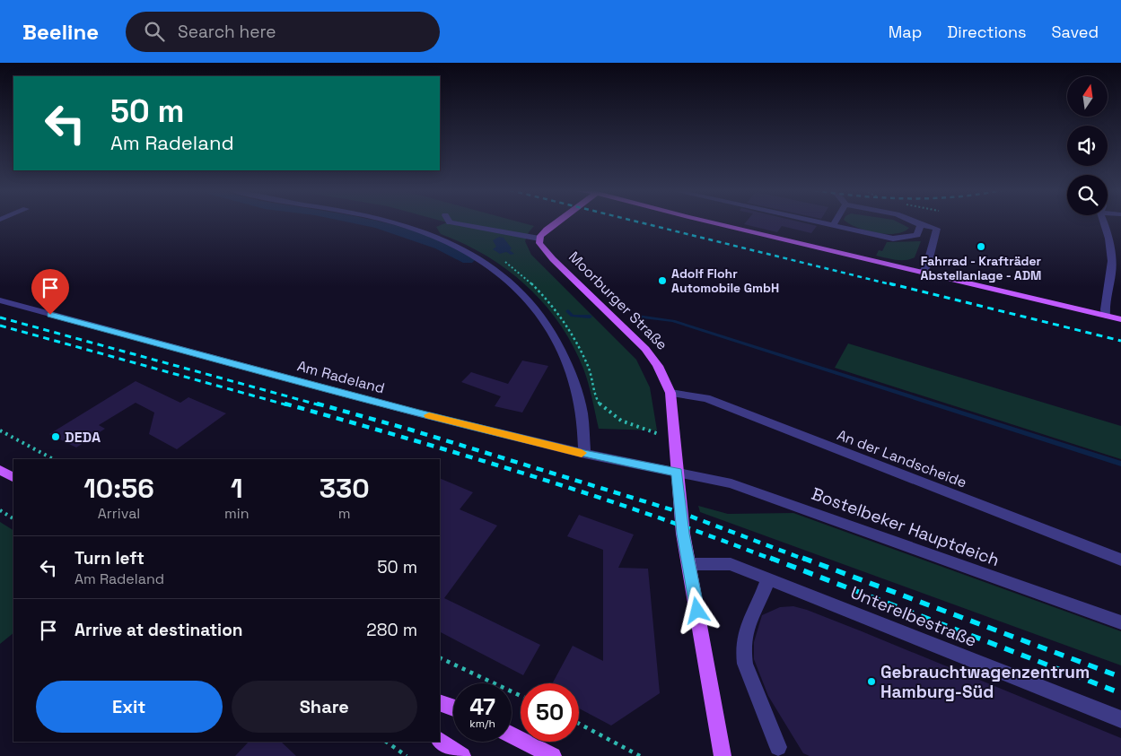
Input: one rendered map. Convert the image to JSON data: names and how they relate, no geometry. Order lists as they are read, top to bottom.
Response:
{
  "streets": {
    "main road": ["Moorburger Straße"],
    "street": [
      "Am Radeland",
      "An der Landscheide",
      "Bostelbeker Hauptdeich",
      "Unterelbestraße"
    ]
  },
  "crossings": [
    ["Moorburger Straße", "Am Radeland"],
    ["Moorburger Straße", "An der Landscheide"],
    ["Moorburger Straße", "Bostelbeker Hauptdeich"],
    ["Moorburger Straße", "Unterelbestraße"],
    ["Am Radeland", "Bostelbeker Hauptdeich"]
  ],
  "places": [
    "Fahrrad - Krafträder Abstellanlage - ADM",
    "Adolf Flohr Automobile GmbH",
    "DEDA",
    "Gebrauchtwagenzentrum Hamburg-Süd"
  ],
  "north": "top",
  "page": {
    "header": "Beeline",
    "search": "Search here",
    "nav": ["Map", "Directions", "Saved"],
    "turn": ["50 m", "Am Radeland"],
    "eta": [
      "10:56",
      "Arrival",
      "1",
      "min",
      "330",
      "m"
    ],
    "list": [
      {
        "name": "Turn left",
        "note": "Am Radeland",
        "value": "50 m"
      },
      {
        "name": "Arrive at destination",
        "value": "280 m"
      }
    ],
    "buttons": ["Exit", "Share"],
    "speed": "47 km/h",
    "limit": "50"
  }
}
